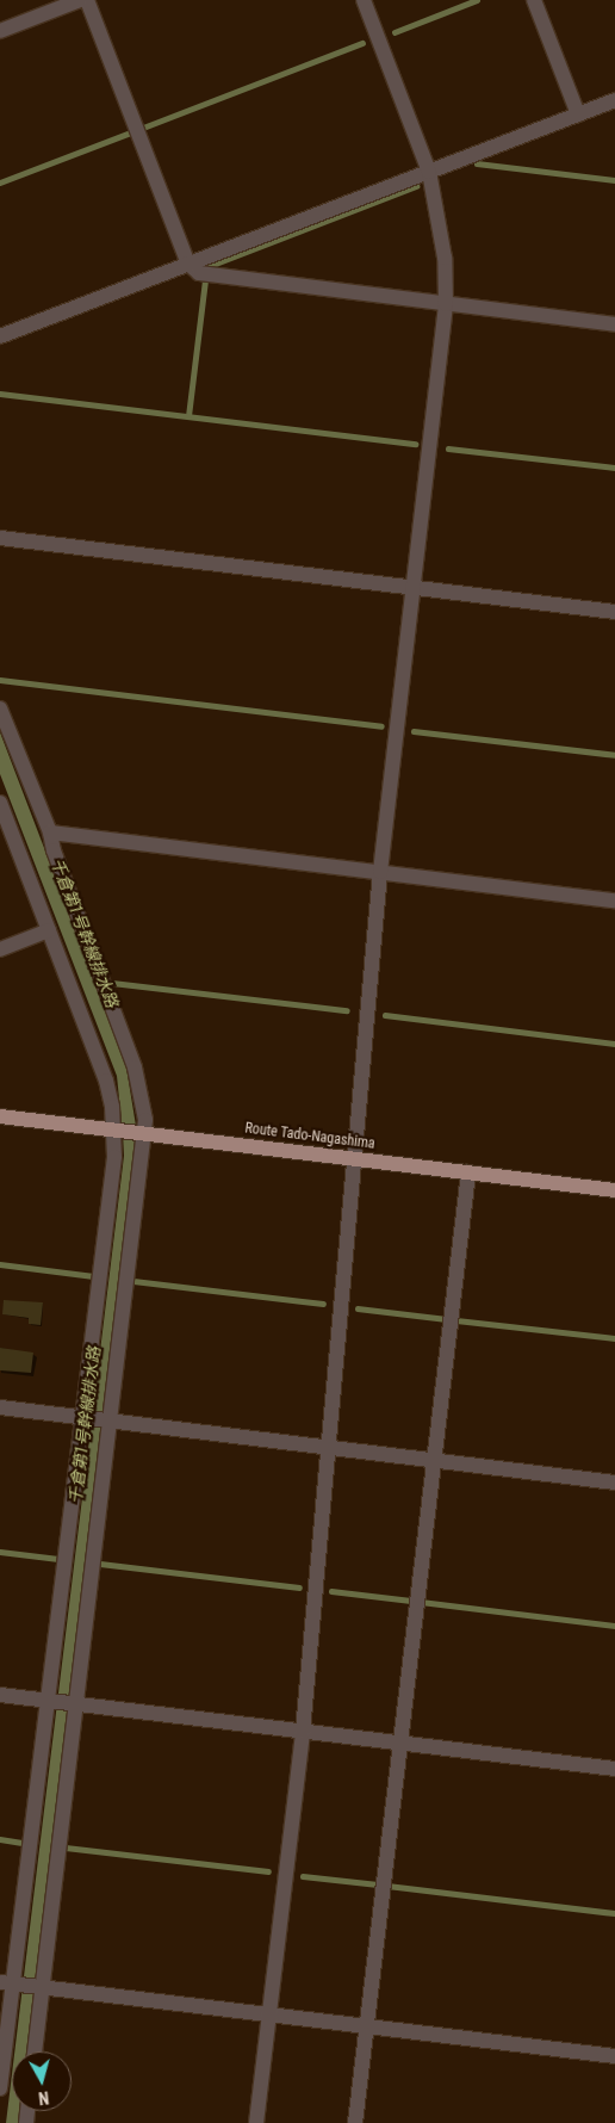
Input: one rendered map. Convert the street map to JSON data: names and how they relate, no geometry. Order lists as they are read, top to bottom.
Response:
{
  "streets": {
    "main road": ["Route Tado-Nagashima"]
  },
  "water": ["千倉第1号幹線排水路"],
  "north": "bottom"
}
